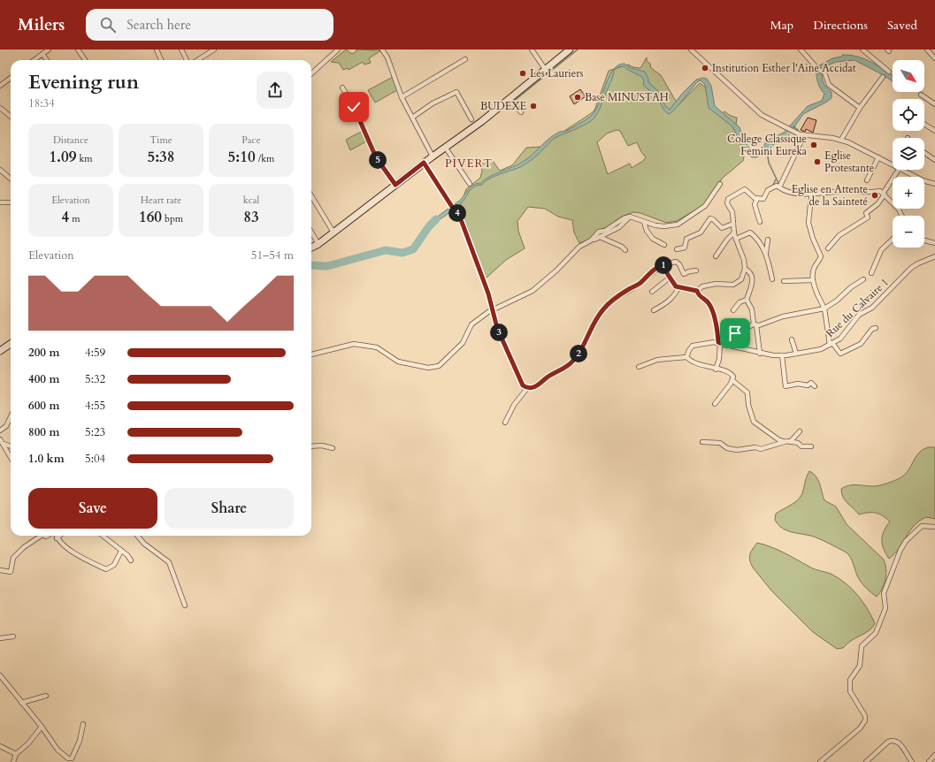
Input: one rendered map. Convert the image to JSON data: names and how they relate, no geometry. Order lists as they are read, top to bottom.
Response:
{
  "streets": {
    "street": ["Rue du Calvaire 1"]
  },
  "districts": ["PIVERT"],
  "places": [
    "Institution Esther l'Aine Accidat",
    "Les Lauriers",
    "Base MINUSTAH",
    "BUDEXE",
    "College Classique Femini Eureka",
    "Eglise Protestante",
    "Eglise en Attente de la Sainteté"
  ],
  "north": "bottom right",
  "page": {
    "header": "Milers",
    "search": "Search here",
    "nav": ["Map", "Directions", "Saved"],
    "map_buttons": ["+", "−"],
    "heading": ["Evening run", "18:34"],
    "stats": [
      ["Distance", "1.09 km"],
      ["Time", "5:38"],
      ["Pace", "5:10 /km"],
      ["Elevation", "4 m"],
      ["Heart rate", "160 bpm"],
      ["kcal", "83"]
    ],
    "pins": [
      "5",
      "4",
      "1",
      "3",
      "2"
    ],
    "chart": ["Elevation", "51–54 m"],
    "list": [
      {
        "name": "200 m",
        "note": "4:59"
      },
      {
        "name": "400 m",
        "note": "5:32"
      },
      {
        "name": "600 m",
        "note": "4:55"
      },
      {
        "name": "800 m",
        "note": "5:23"
      },
      {
        "name": "1.0 km",
        "note": "5:04"
      }
    ],
    "buttons": ["Save", "Share"]
  }
}
